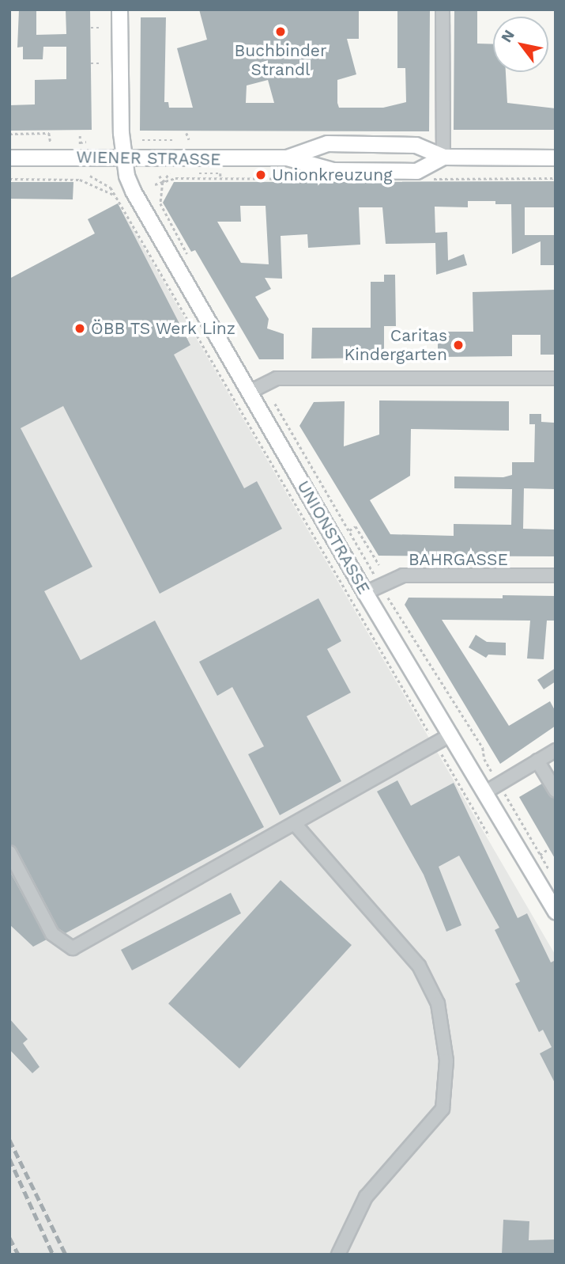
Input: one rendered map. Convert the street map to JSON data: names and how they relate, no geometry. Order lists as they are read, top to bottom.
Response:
{
  "streets": {
    "main road": ["WIENER STRASSE", "UNIONSTRASSE"],
    "street": ["BAHRGASSE"]
  },
  "crossings": [
    ["WIENER STRASSE", "UNIONSTRASSE"],
    ["UNIONSTRASSE", "BAHRGASSE"]
  ],
  "places": [
    "Buchbinder Strandl",
    "Unionkreuzung",
    "ÖBB TS Werk Linz",
    "Caritas Kindergarten"
  ],
  "north": "top left"
}
